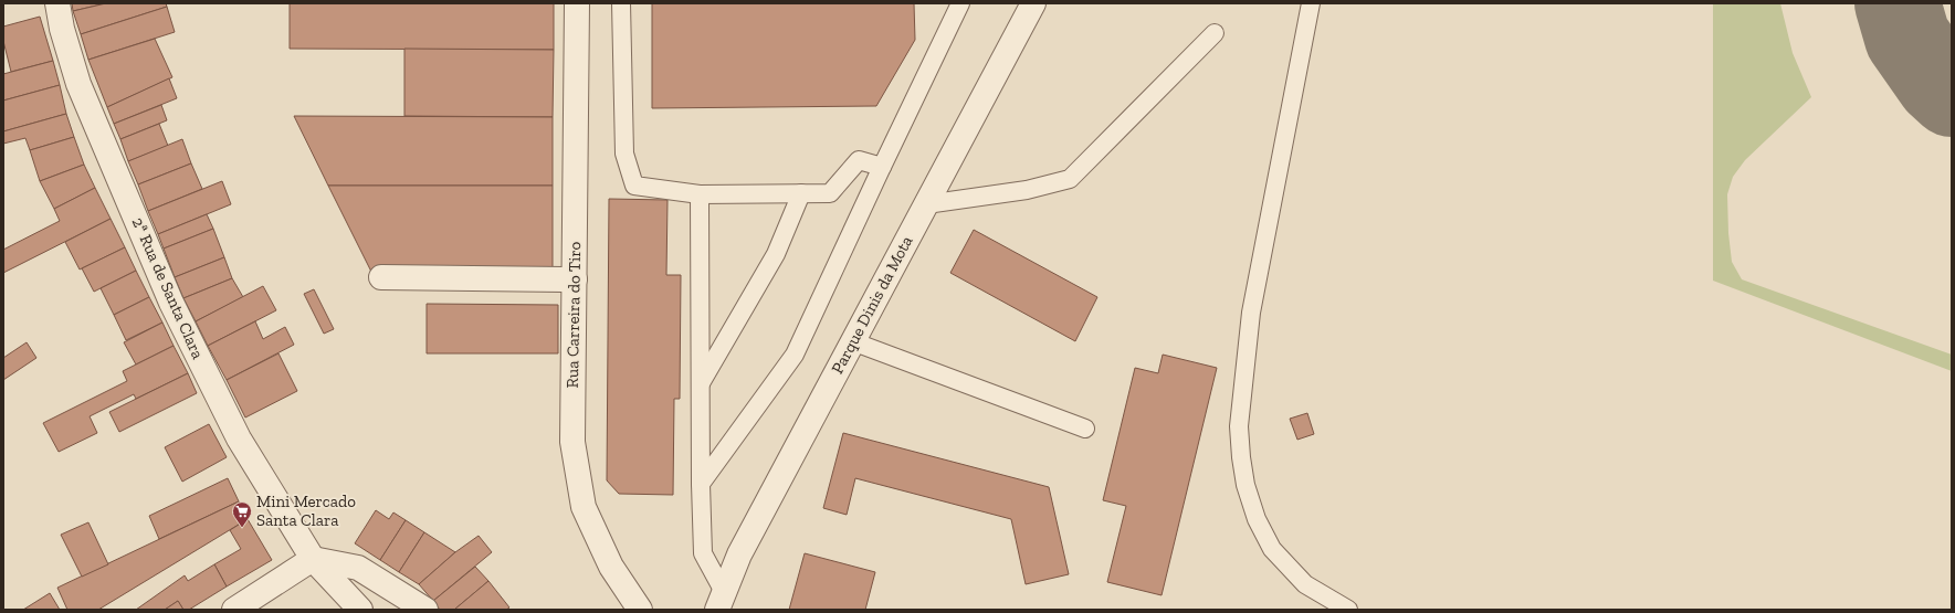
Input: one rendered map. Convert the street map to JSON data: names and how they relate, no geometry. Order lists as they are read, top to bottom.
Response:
{
  "streets": {
    "street": ["2ª Rua de Santa Clara", "Parque Dinis da Mota", "Rua Carreira do Tiro"]
  },
  "places": {
    "supermarket": ["Mini Mercado Santa Clara"]
  }
}
